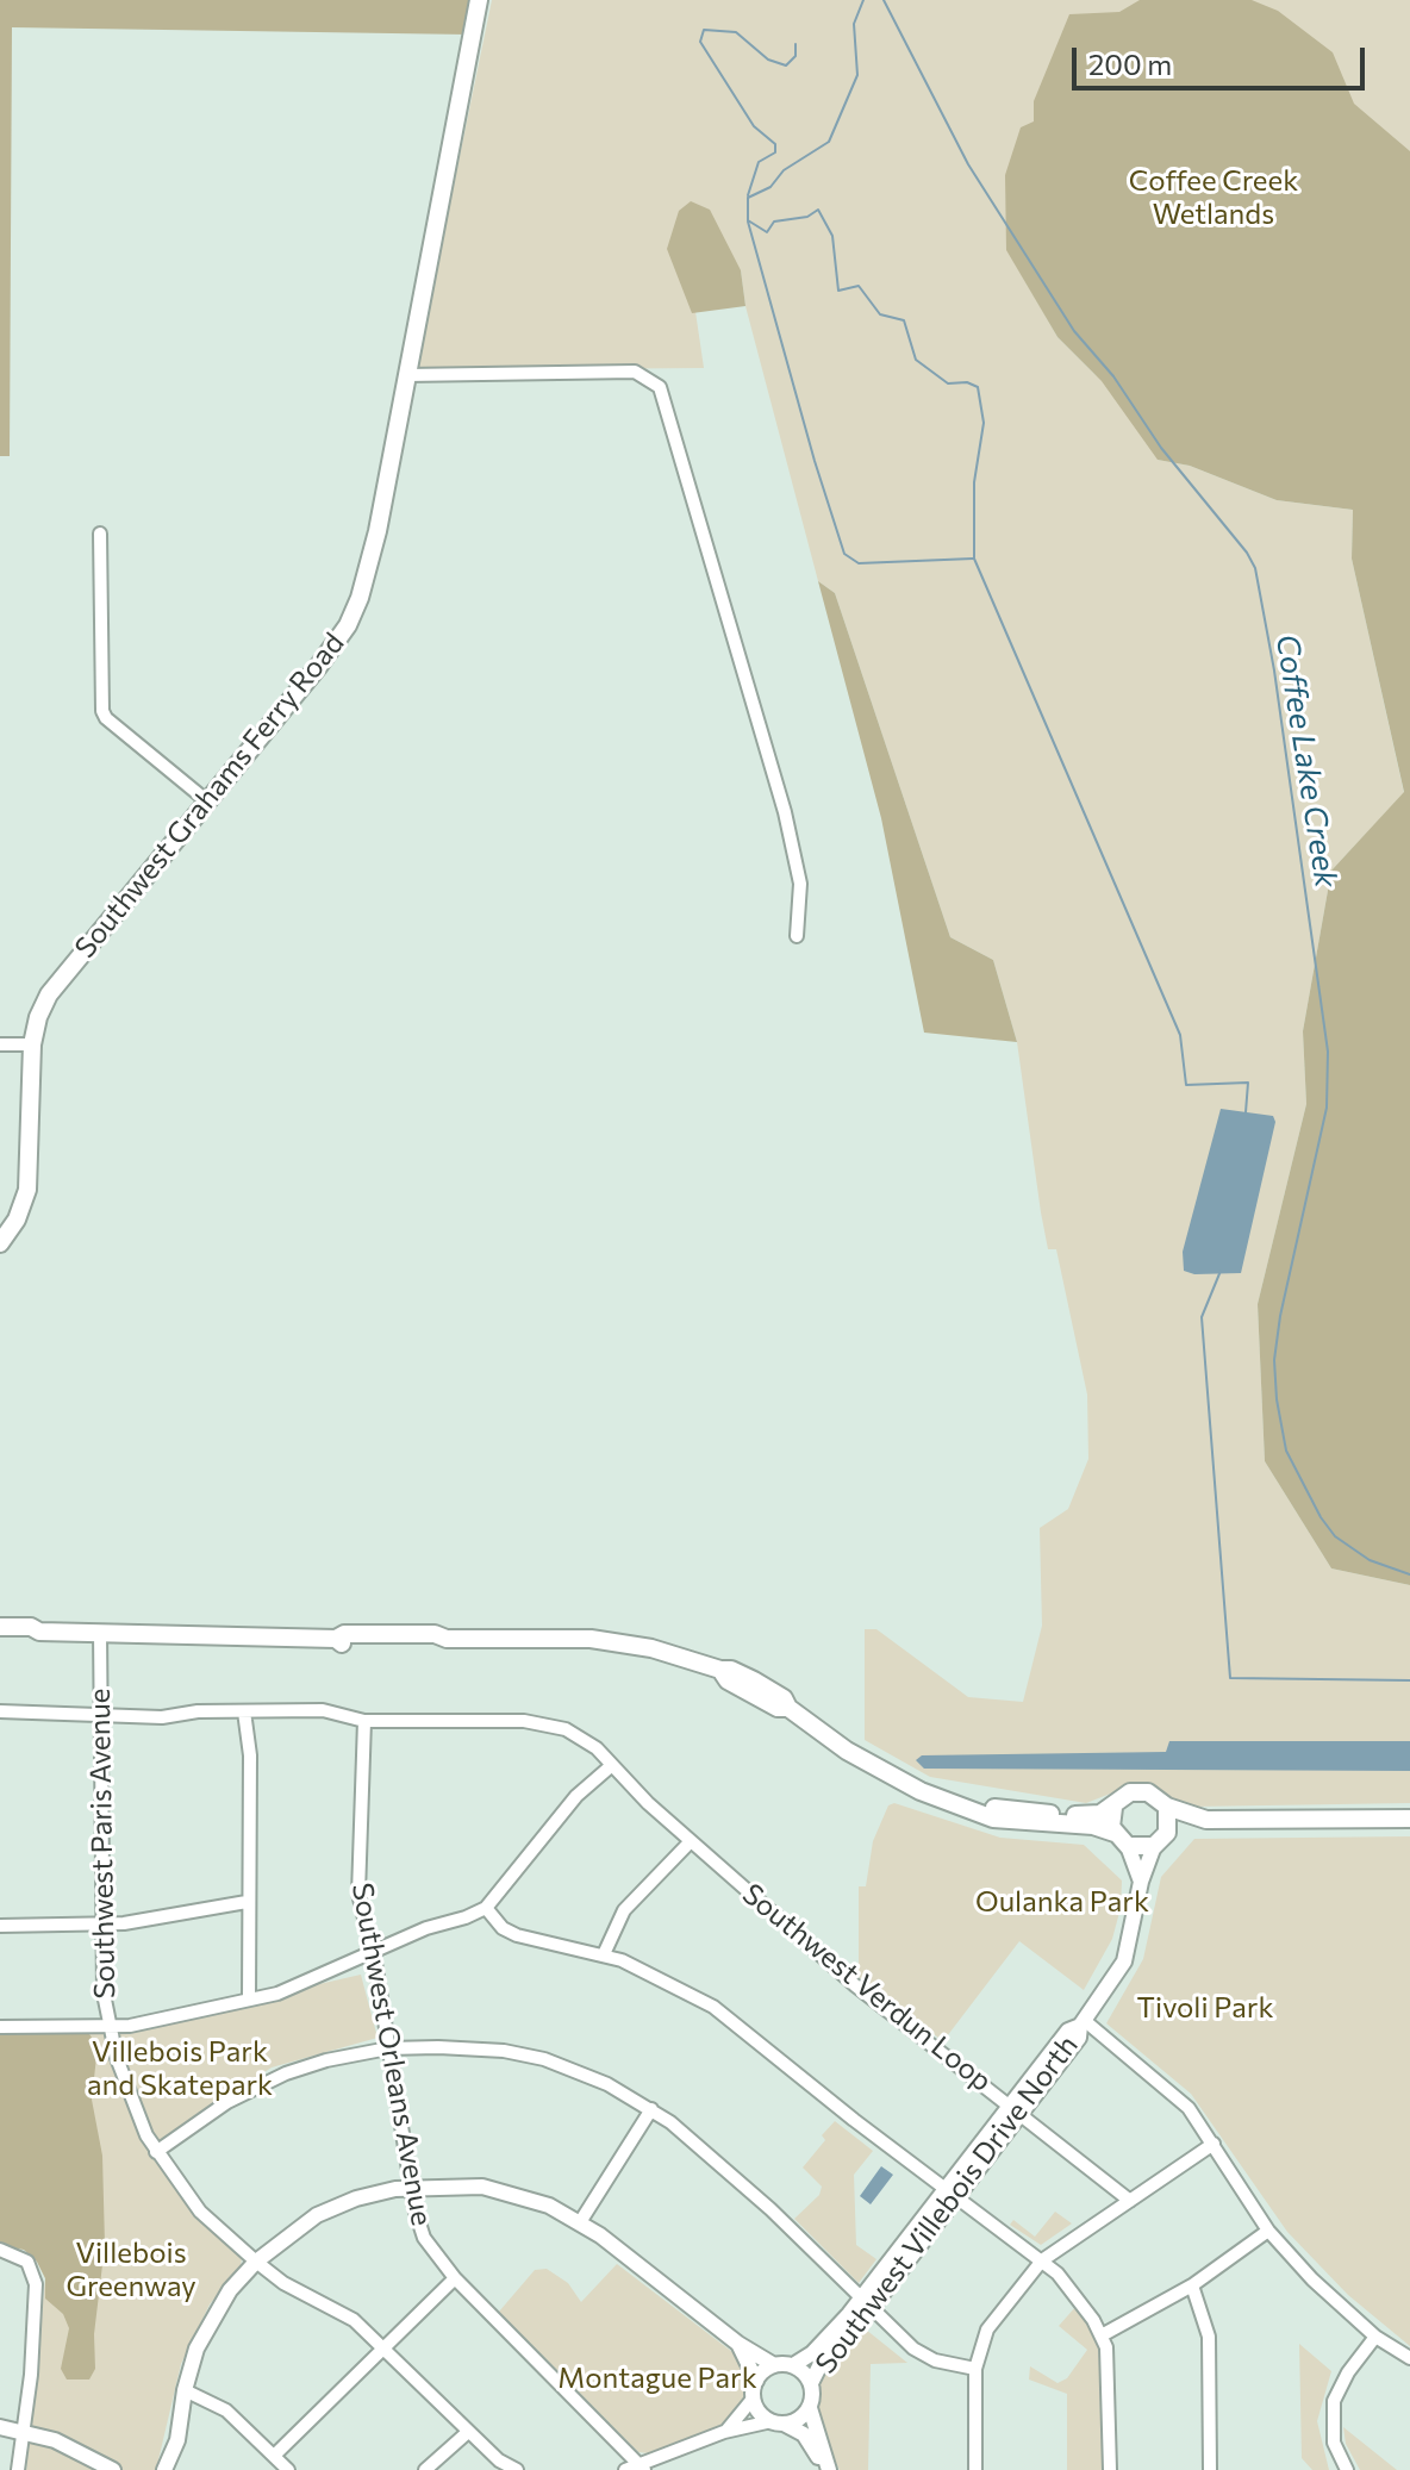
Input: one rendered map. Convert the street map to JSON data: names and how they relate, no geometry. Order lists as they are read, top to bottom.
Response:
{
  "streets": {
    "main road": ["Southwest Grahams Ferry Road"],
    "street": [
      "Southwest Paris Avenue",
      "Southwest Verdun Loop",
      "Southwest Orleans Avenue",
      "Southwest Villebois Drive North"
    ]
  },
  "crossings": [
    ["Southwest Paris Avenue", "Southwest Verdun Loop"],
    ["Southwest Verdun Loop", "Southwest Orleans Avenue"],
    ["Southwest Verdun Loop", "Southwest Villebois Drive North"]
  ],
  "water": ["Coffee Lake Creek"],
  "parks": [
    "Coffee Creek Wetlands",
    "Oulanka Park",
    "Tivoli Park",
    "Villebois Park and Skatepark",
    "Villebois Greenway",
    "Montague Park"
  ],
  "scale_bar": "200 m"
}
